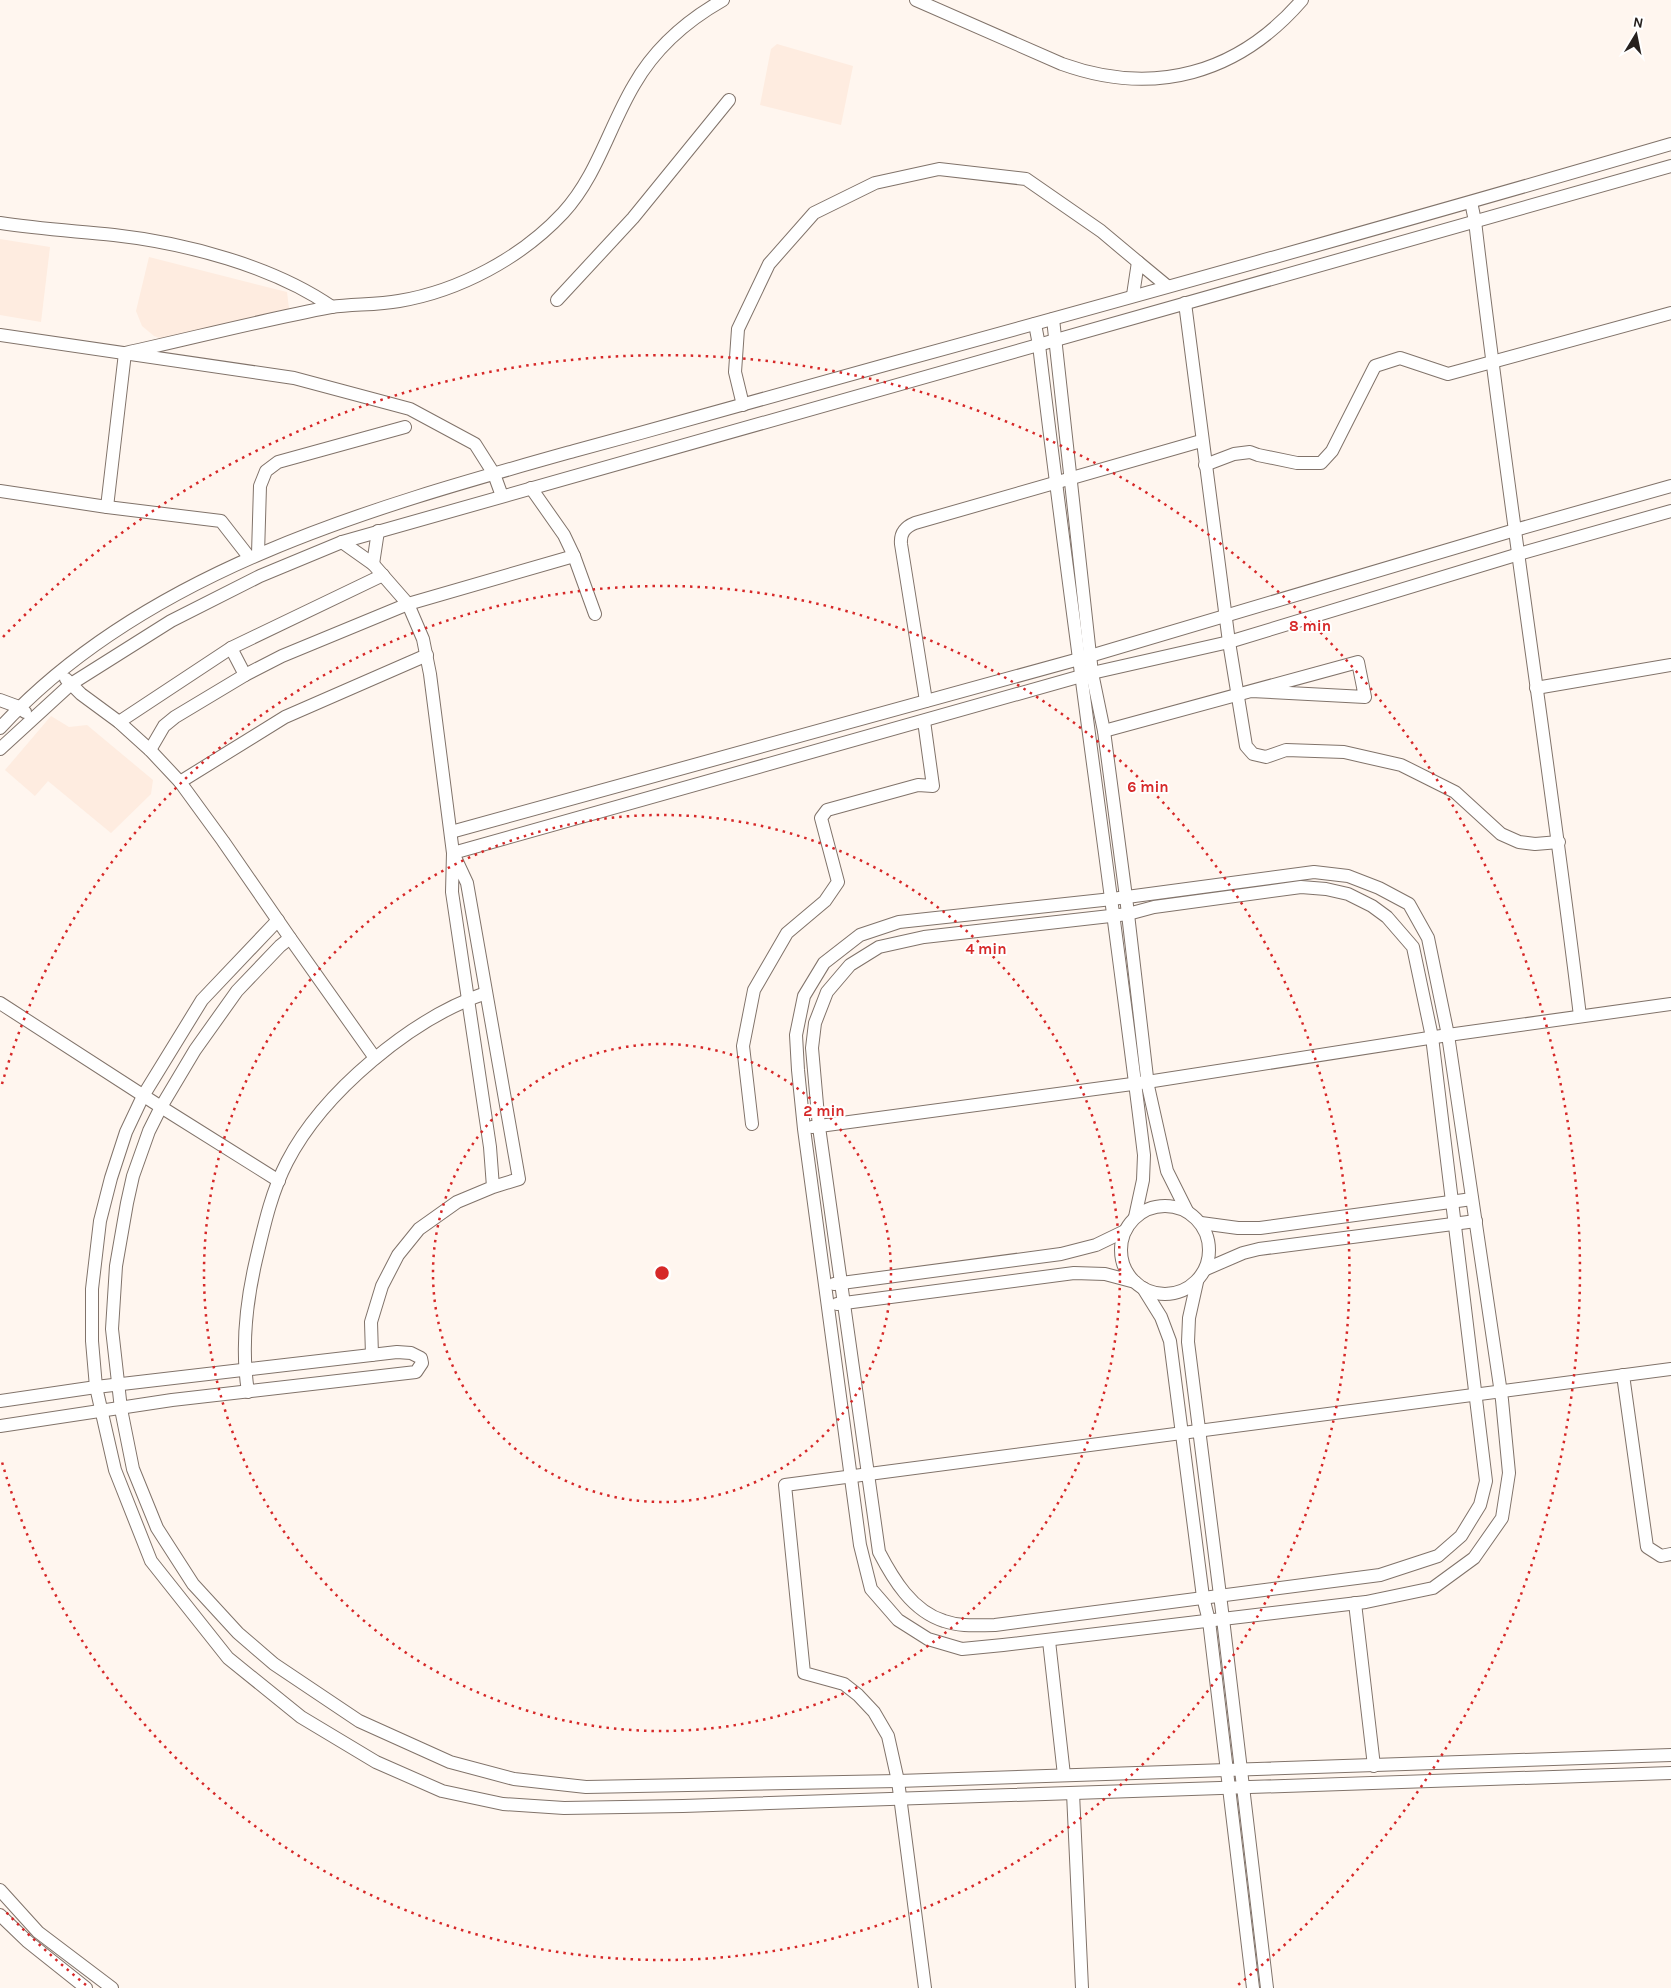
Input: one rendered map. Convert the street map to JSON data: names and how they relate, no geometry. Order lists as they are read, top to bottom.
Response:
{
  "north": "top",
  "rings": [
    "8 min",
    "6 min",
    "4 min",
    "2 min"
  ]
}
